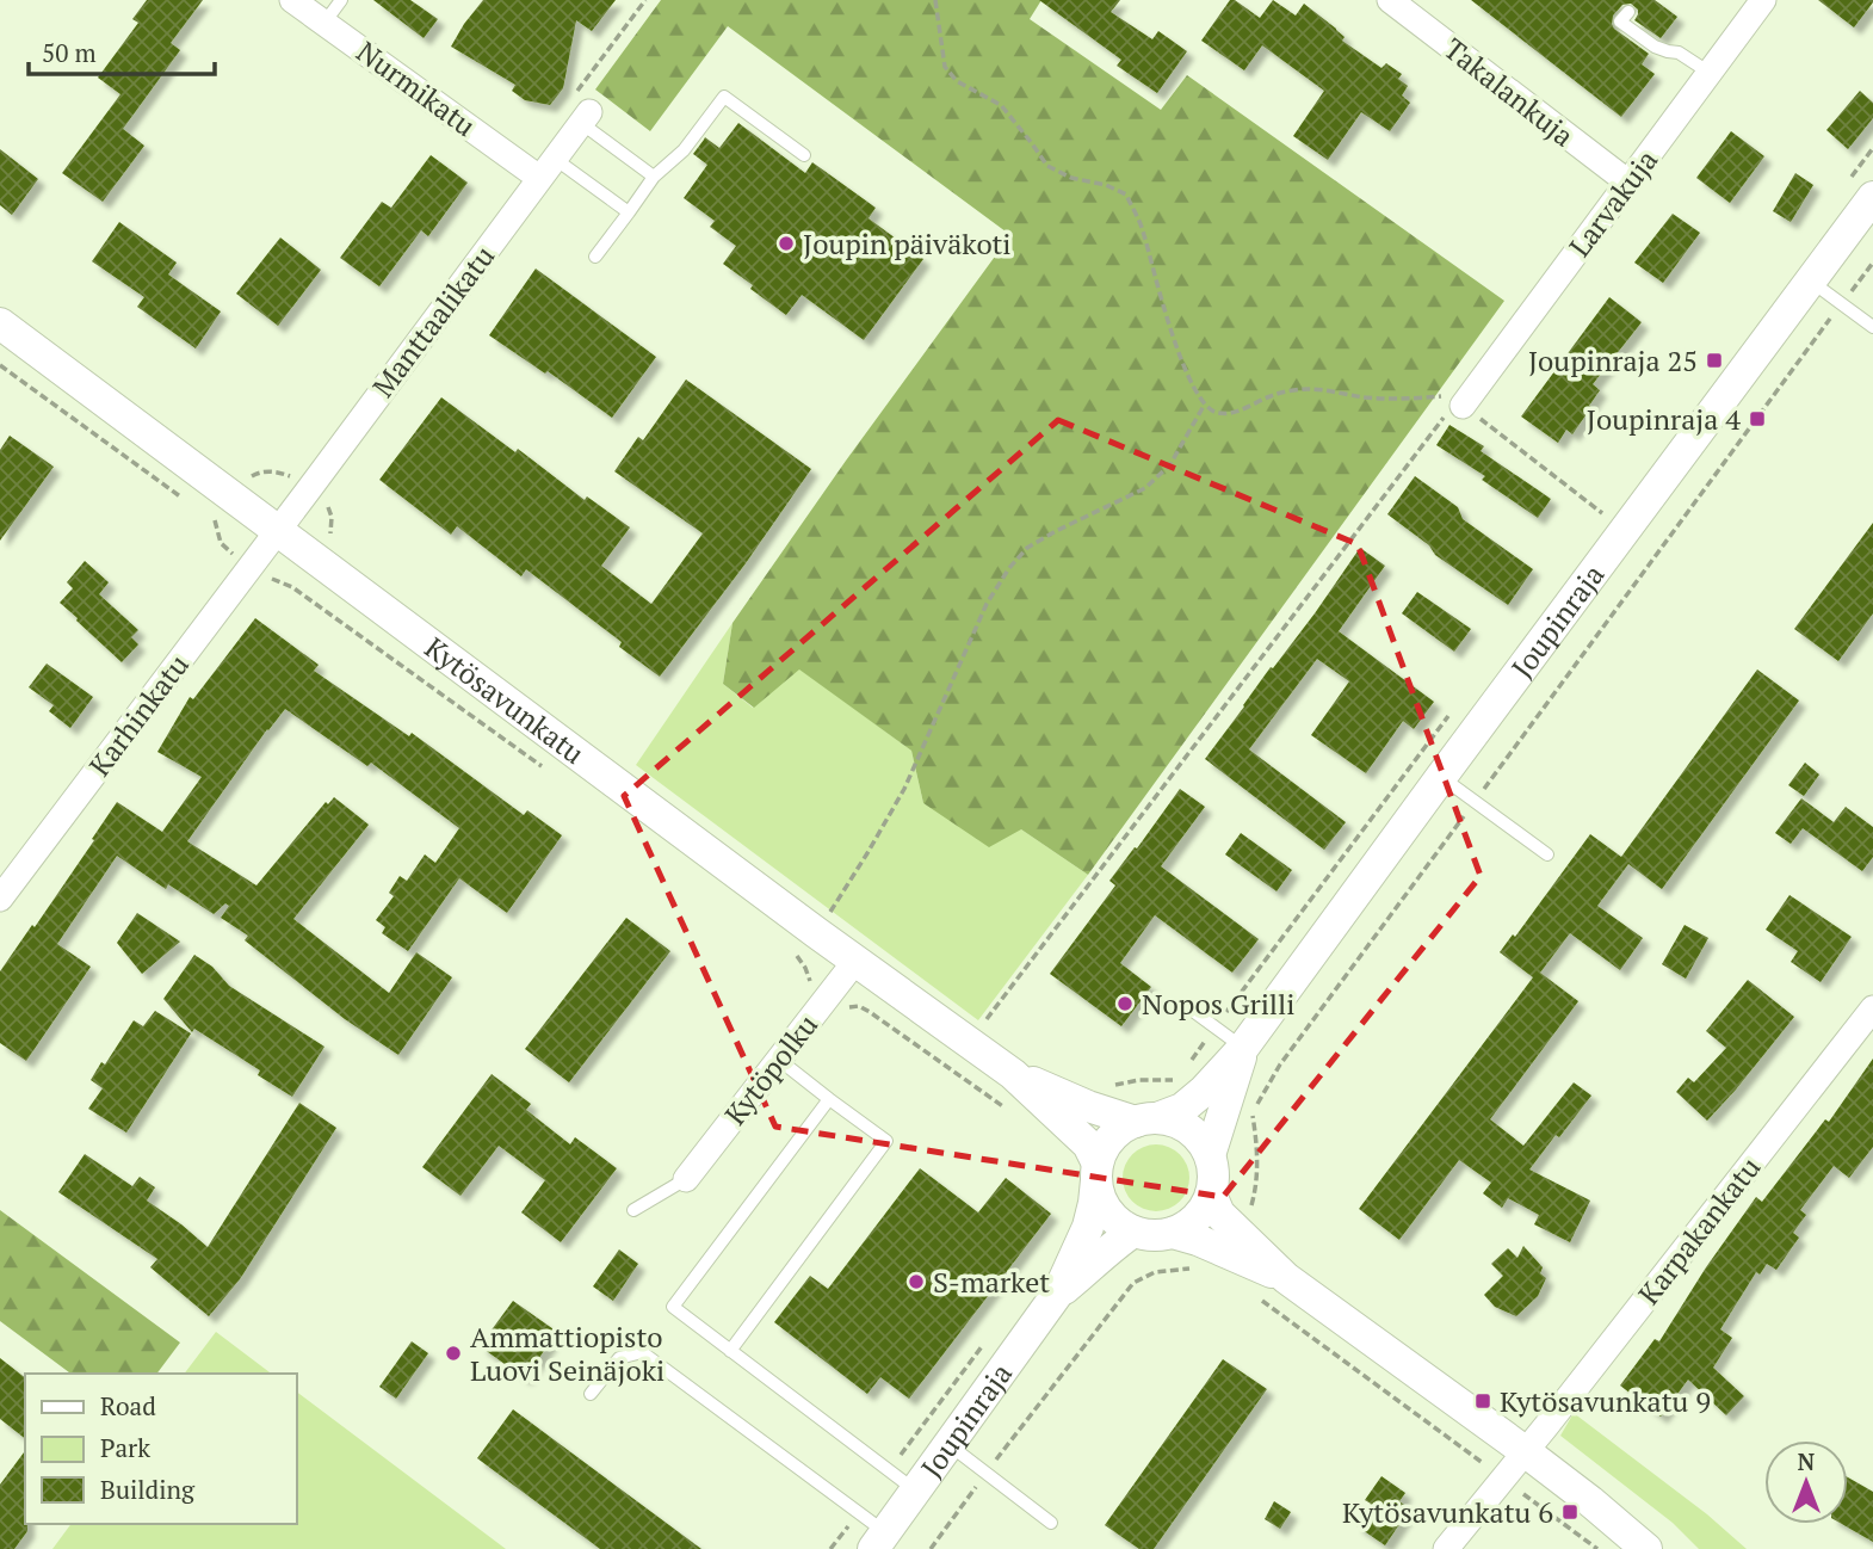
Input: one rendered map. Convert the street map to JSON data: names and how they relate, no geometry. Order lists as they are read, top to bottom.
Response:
{
  "streets": {
    "street": [
      "Nurmikatu",
      "Takalankuja",
      "Larvakuja",
      "Manttaalikatu",
      "Joupinraja",
      "Kytösavunkatu",
      "Karhinkatu",
      "Kytöpolku",
      "Karpakankatu"
    ]
  },
  "crossings": [
    ["Nurmikatu", "Manttaalikatu"],
    ["Takalankuja", "Larvakuja"],
    ["Manttaalikatu", "Kytösavunkatu"],
    ["Manttaalikatu", "Karhinkatu"],
    ["Joupinraja", "Kytösavunkatu"],
    ["Kytösavunkatu", "Karhinkatu"],
    ["Kytösavunkatu", "Kytöpolku"]
  ],
  "places": {
    "other": [
      "Joupin päiväkoti",
      "Nopos Grilli",
      "S-market",
      "Ammattiopisto Luovi Seinäjoki"
    ],
    "transit": [
      "Joupinraja 25",
      "Joupinraja 4",
      "Kytösavunkatu 9",
      "Kytösavunkatu 6"
    ]
  },
  "legend": ["Road", "Park", "Building"],
  "scale_bar": "50 m",
  "north": "top"
}
